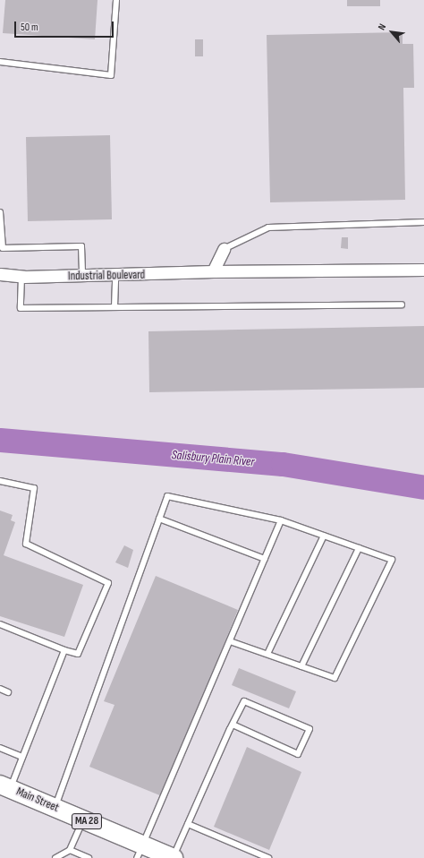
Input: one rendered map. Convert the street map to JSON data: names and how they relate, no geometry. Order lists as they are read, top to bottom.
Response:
{
  "streets": {
    "main road": ["Main Street", "MA 28"],
    "street": ["Industrial Boulevard"]
  },
  "water": ["Salisbury Plain River"],
  "scale_bar": "50 m",
  "north": "top left"
}
